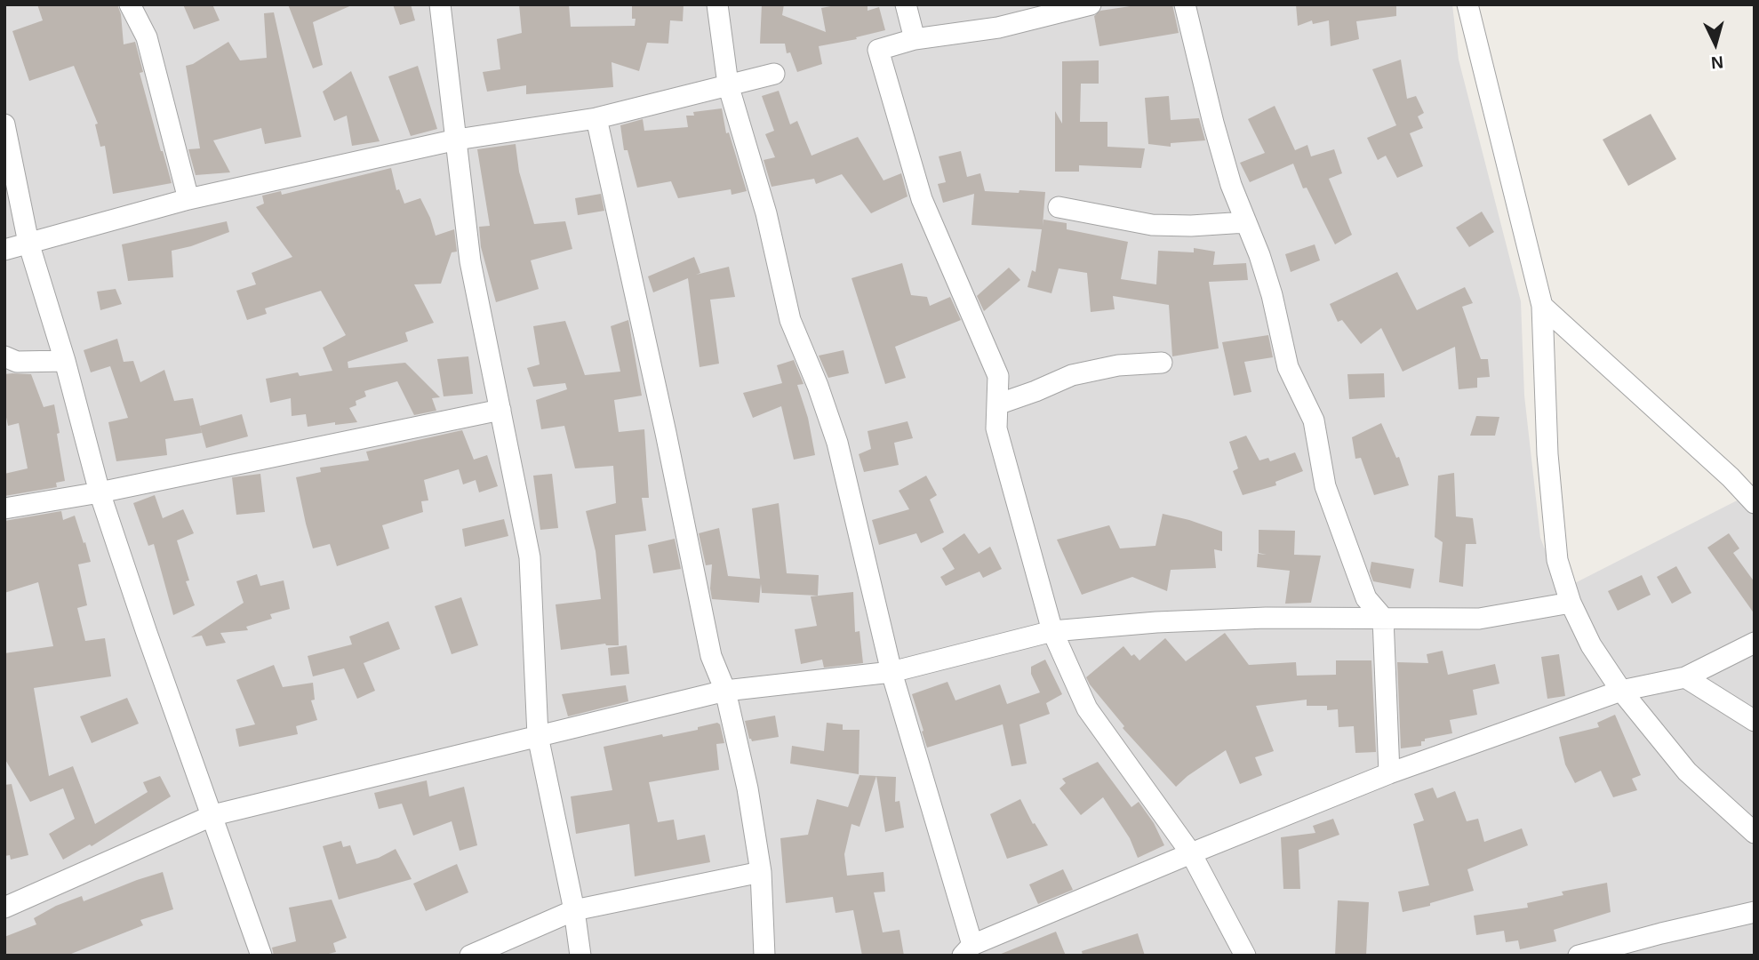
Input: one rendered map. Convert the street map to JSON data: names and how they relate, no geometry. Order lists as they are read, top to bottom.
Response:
{
  "north": "bottom"
}
